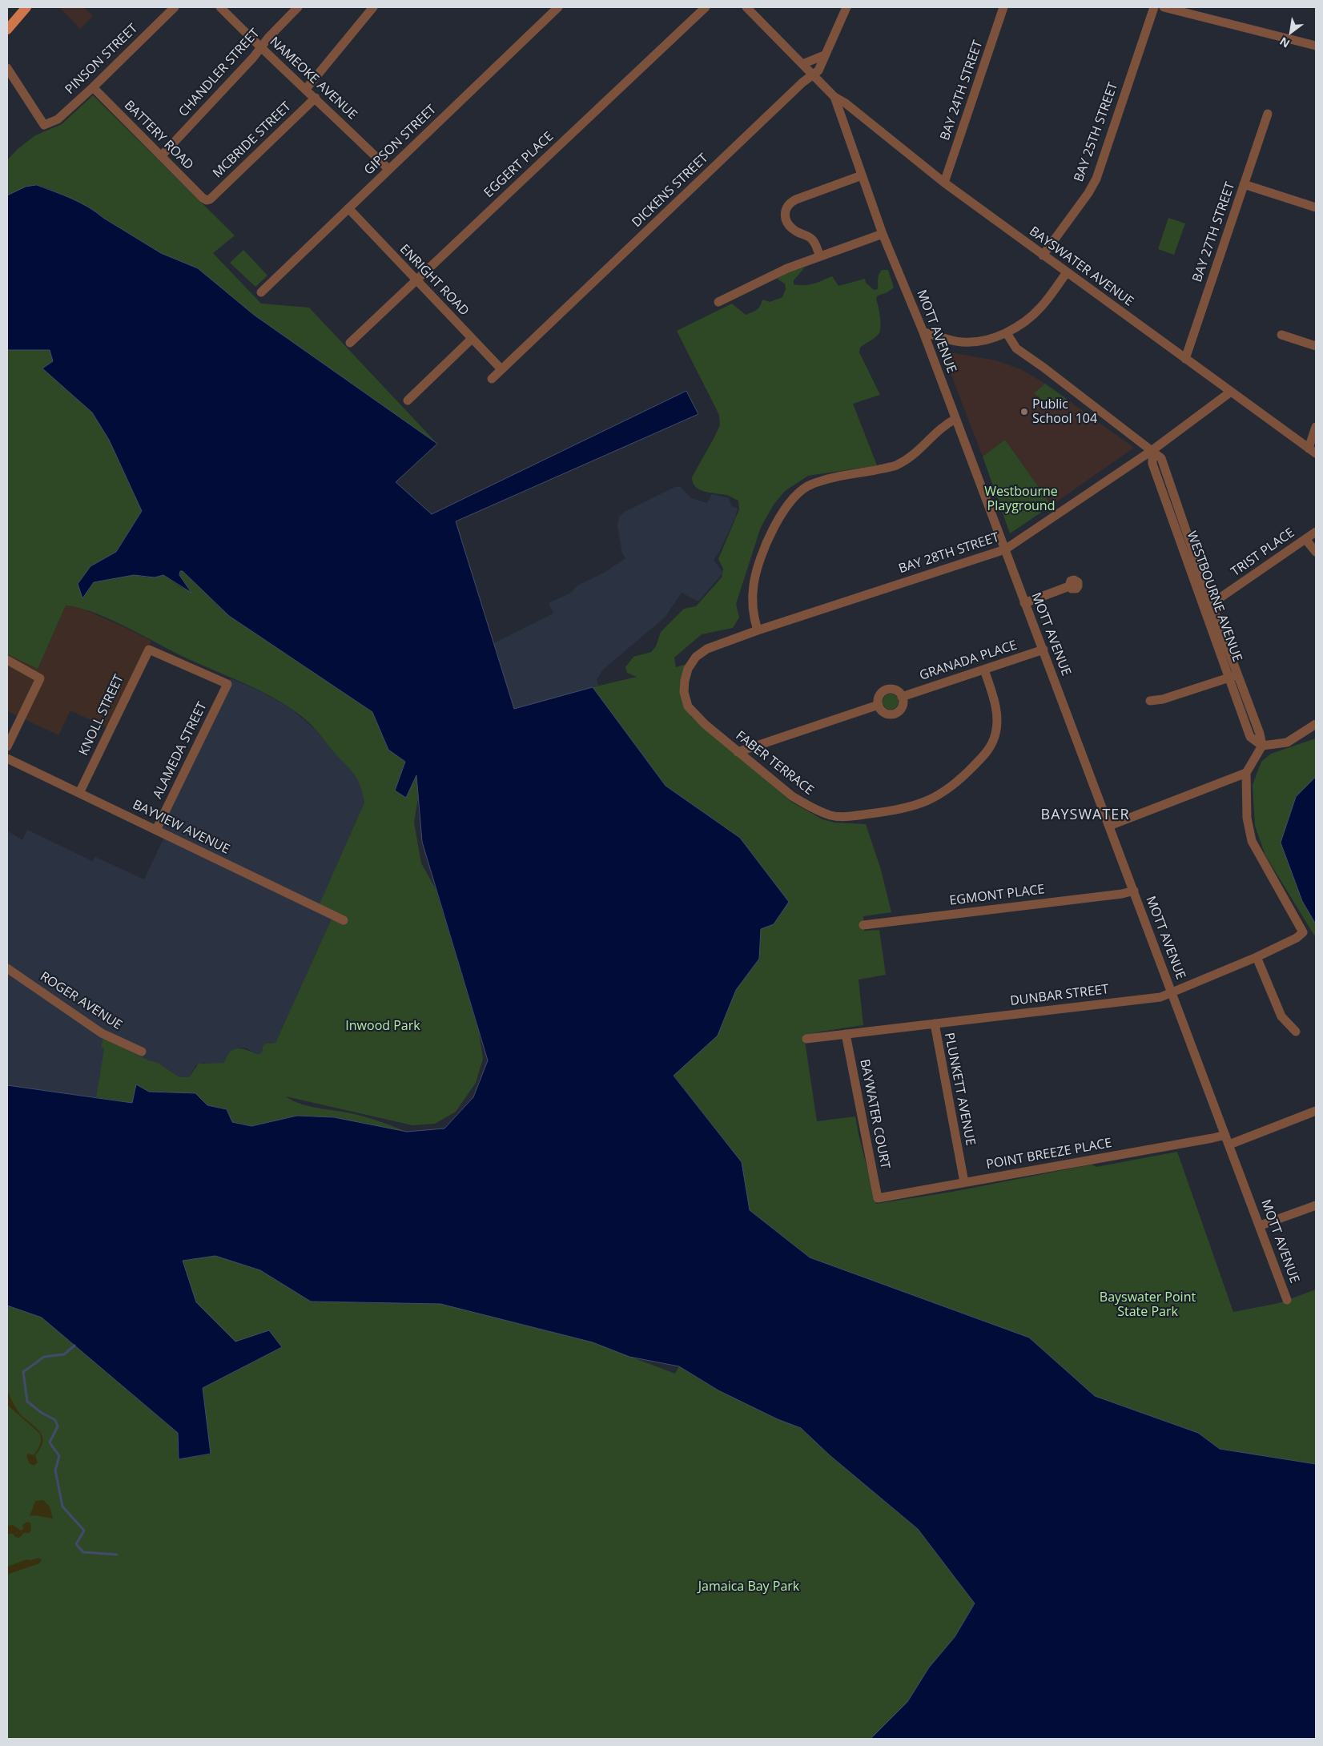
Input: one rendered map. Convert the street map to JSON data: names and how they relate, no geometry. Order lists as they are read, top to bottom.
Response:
{
  "streets": {
    "street": [
      "PINSON STREET",
      "CHANDLER STREET",
      "NAMEOKE AVENUE",
      "BAY 24TH STREET",
      "BAY 25TH STREET",
      "BATTERY ROAD",
      "MCBRIDE STREET",
      "GIPSON STREET",
      "EGGERT PLACE",
      "DICKENS STREET",
      "BAY 27TH STREET",
      "BAYSWATER AVENUE",
      "ENRIGHT ROAD",
      "MOTT AVENUE",
      "TRIST PLACE",
      "BAY 28TH STREET",
      "WESTBOURNE AVENUE",
      "GRANADA PLACE",
      "KNOLL STREET",
      "ALAMEDA STREET",
      "FABER TERRACE",
      "BAYVIEW AVENUE",
      "EGMONT PLACE",
      "DUNBAR STREET",
      "ROGER AVENUE",
      "PLUNKETT AVENUE",
      "BAYWATER COURT",
      "POINT BREEZE PLACE"
    ]
  },
  "crossings": [
    ["PINSON STREET", "BATTERY ROAD"],
    ["CHANDLER STREET", "NAMEOKE AVENUE"],
    ["CHANDLER STREET", "BATTERY ROAD"],
    ["NAMEOKE AVENUE", "MCBRIDE STREET"],
    ["NAMEOKE AVENUE", "GIPSON STREET"],
    ["BAY 24TH STREET", "BAYSWATER AVENUE"],
    ["BAY 25TH STREET", "BAYSWATER AVENUE"],
    ["BATTERY ROAD", "MCBRIDE STREET"],
    ["GIPSON STREET", "ENRIGHT ROAD"],
    ["EGGERT PLACE", "ENRIGHT ROAD"],
    ["DICKENS STREET", "ENRIGHT ROAD"],
    ["DICKENS STREET", "MOTT AVENUE"],
    ["BAY 27TH STREET", "BAYSWATER AVENUE"],
    ["BAYSWATER AVENUE", "MOTT AVENUE"],
    ["BAYSWATER AVENUE", "BAY 28TH STREET"],
    ["MOTT AVENUE", "BAY 28TH STREET"],
    ["MOTT AVENUE", "GRANADA PLACE"],
    ["MOTT AVENUE", "EGMONT PLACE"],
    ["MOTT AVENUE", "DUNBAR STREET"],
    ["MOTT AVENUE", "POINT BREEZE PLACE"],
    ["TRIST PLACE", "WESTBOURNE AVENUE"],
    ["BAY 28TH STREET", "WESTBOURNE AVENUE"],
    ["BAY 28TH STREET", "FABER TERRACE"],
    ["GRANADA PLACE", "FABER TERRACE"],
    ["KNOLL STREET", "ALAMEDA STREET"],
    ["KNOLL STREET", "BAYVIEW AVENUE"],
    ["ALAMEDA STREET", "BAYVIEW AVENUE"],
    ["DUNBAR STREET", "PLUNKETT AVENUE"],
    ["DUNBAR STREET", "BAYWATER COURT"],
    ["PLUNKETT AVENUE", "POINT BREEZE PLACE"],
    ["BAYWATER COURT", "POINT BREEZE PLACE"]
  ],
  "districts": ["BAYSWATER"],
  "parks": [
    "Westbourne Playground",
    "Inwood Park",
    "Bayswater Point State Park",
    "Jamaica Bay Park"
  ],
  "places": ["Public School 104"],
  "north": "bottom left"
}
